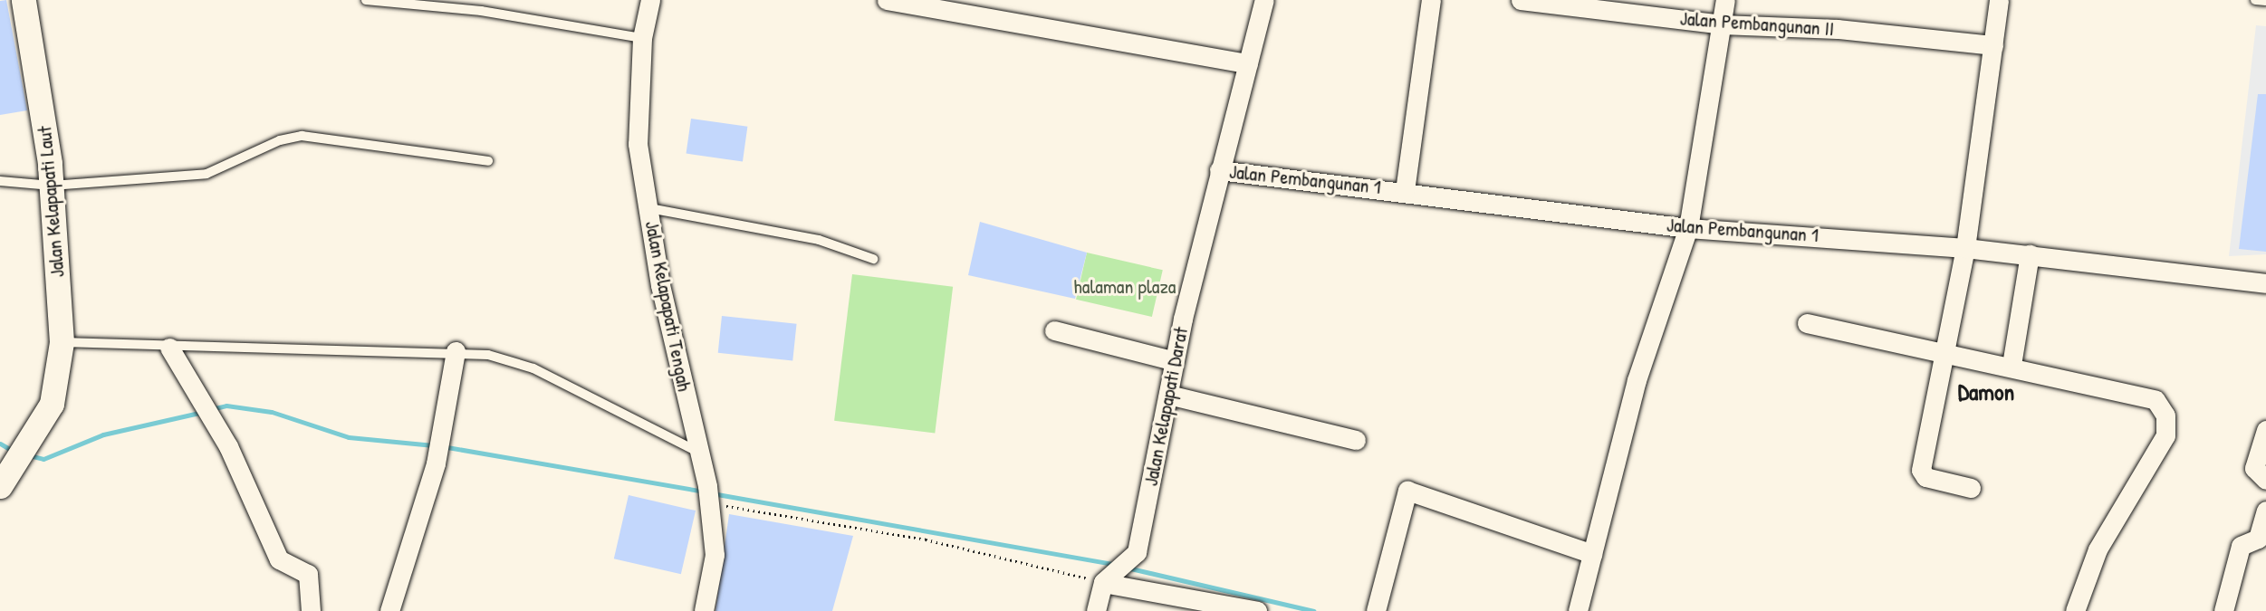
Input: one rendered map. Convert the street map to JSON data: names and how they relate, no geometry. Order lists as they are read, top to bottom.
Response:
{
  "streets": {
    "street": [
      "Jalan Pembangunan II",
      "Jalan Pembangunan 1",
      "Jalan Kelapapati Laut",
      "Jalan Kelapapati Tengah",
      "Jalan Kelapapati Darat"
    ]
  },
  "crossings": [
    ["Jalan Pembangunan 1", "Jalan Kelapapati Darat"]
  ],
  "districts": ["Damon"],
  "parks": ["halaman plaza"]
}
